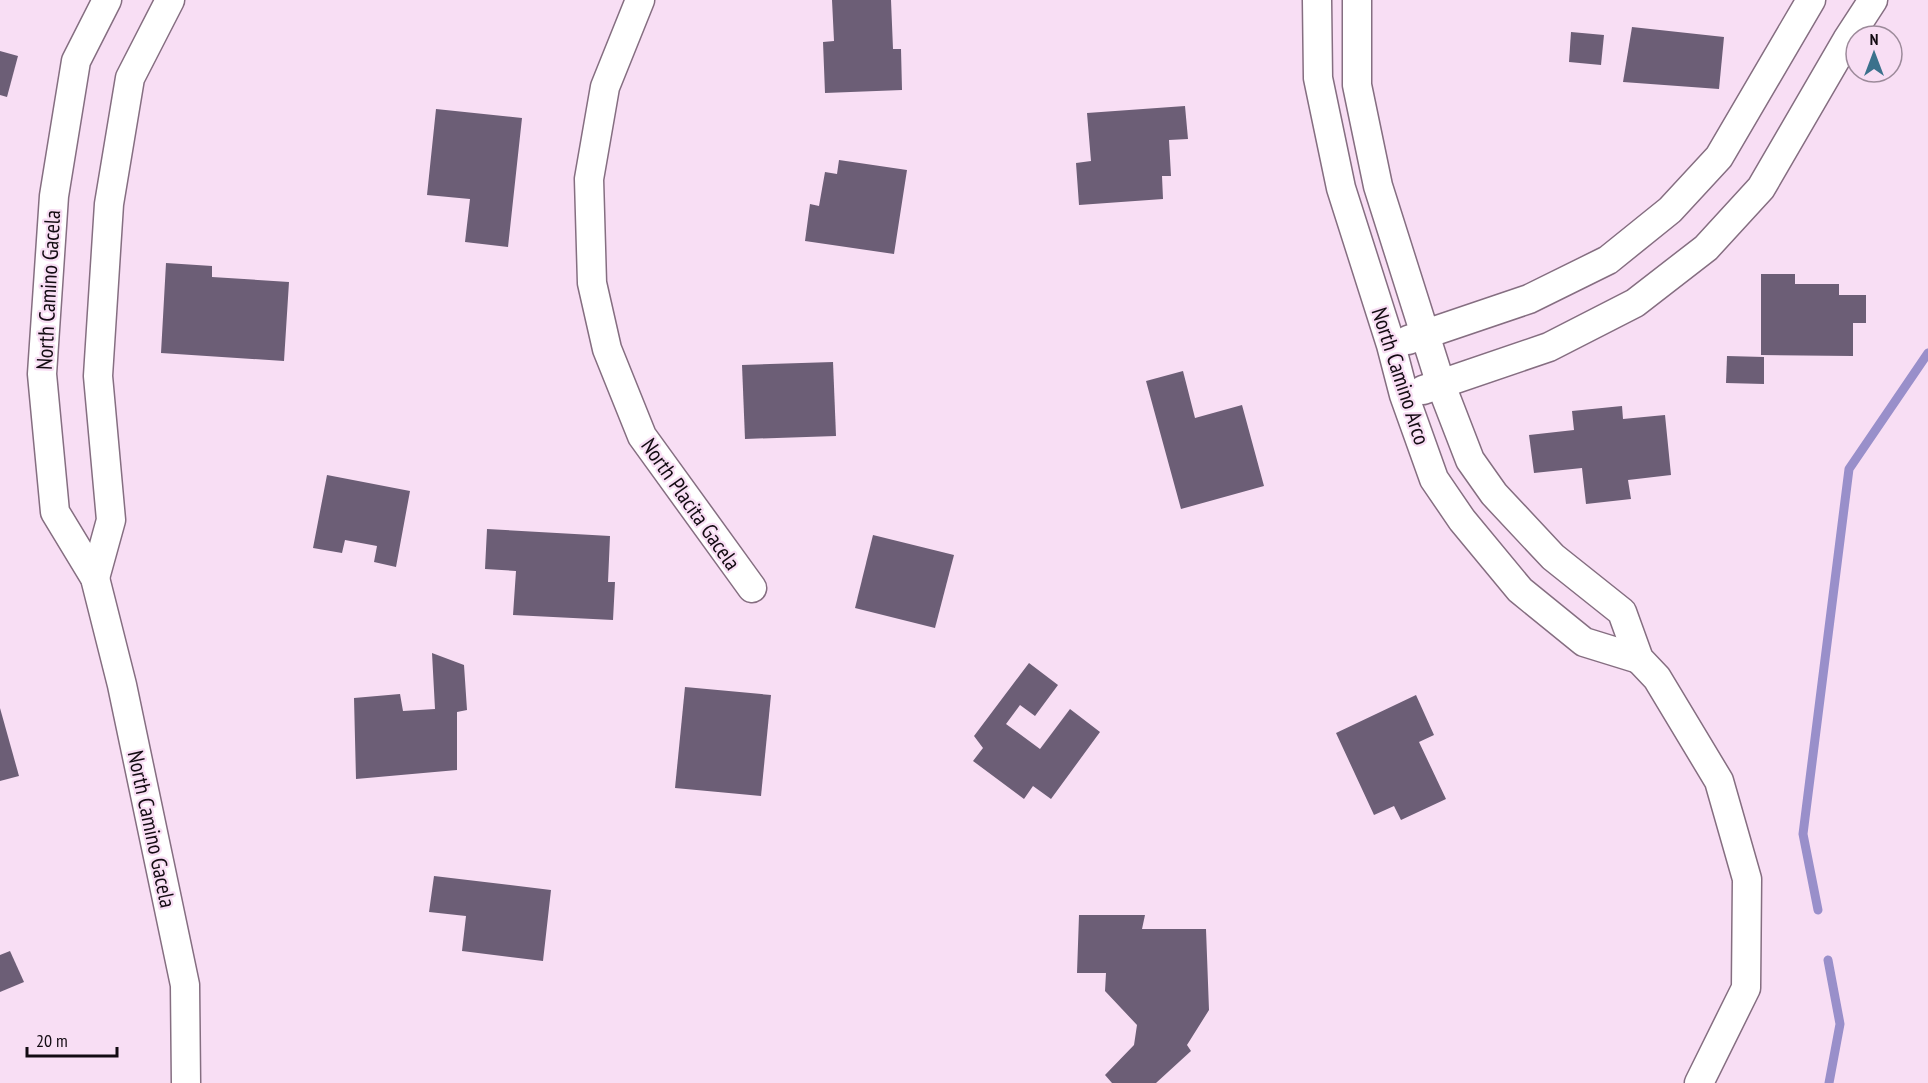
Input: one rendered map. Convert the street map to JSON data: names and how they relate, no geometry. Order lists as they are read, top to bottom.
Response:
{
  "streets": {
    "street": ["North Camino Gacela", "North Camino Arco", "North Placita Gacela"]
  },
  "scale_bar": "20 m",
  "north": "top"
}
